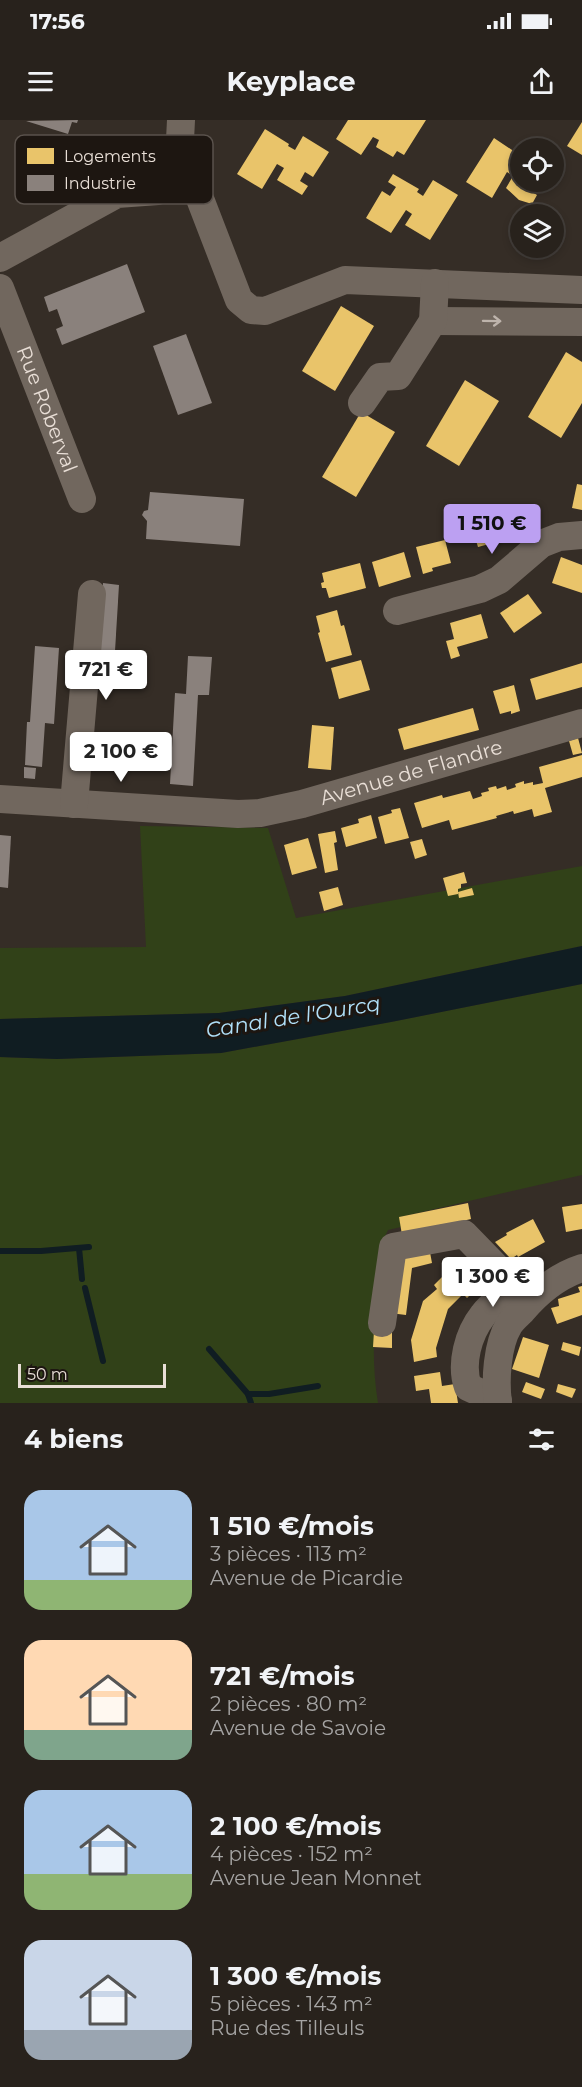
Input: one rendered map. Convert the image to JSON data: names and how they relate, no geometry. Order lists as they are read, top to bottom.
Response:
{
  "streets": {
    "street": ["Rue Roberval", "Avenue de Flandre"]
  },
  "water": ["Canal de l'Ourcq"],
  "legend": ["Logements", "Industrie"],
  "scale_bar": "50 m",
  "page": {
    "status": "17:56",
    "header": "Keyplace",
    "price": [
      "1 510 €",
      "721 €",
      "2 100 €",
      "1 300 €"
    ],
    "scale": "50 m",
    "heading": "4 biens",
    "list": [
      {
        "name": "1 510 €/mois",
        "note": "3 pièces · 113 m² · Avenue de Picardie"
      },
      {
        "name": "721 €/mois",
        "note": "2 pièces · 80 m² · Avenue de Savoie"
      },
      {
        "name": "2 100 €/mois",
        "note": "4 pièces · 152 m² · Avenue Jean Monnet"
      },
      {
        "name": "1 300 €/mois",
        "note": "5 pièces · 143 m² · Rue des Tilleuls"
      }
    ]
  }
}
